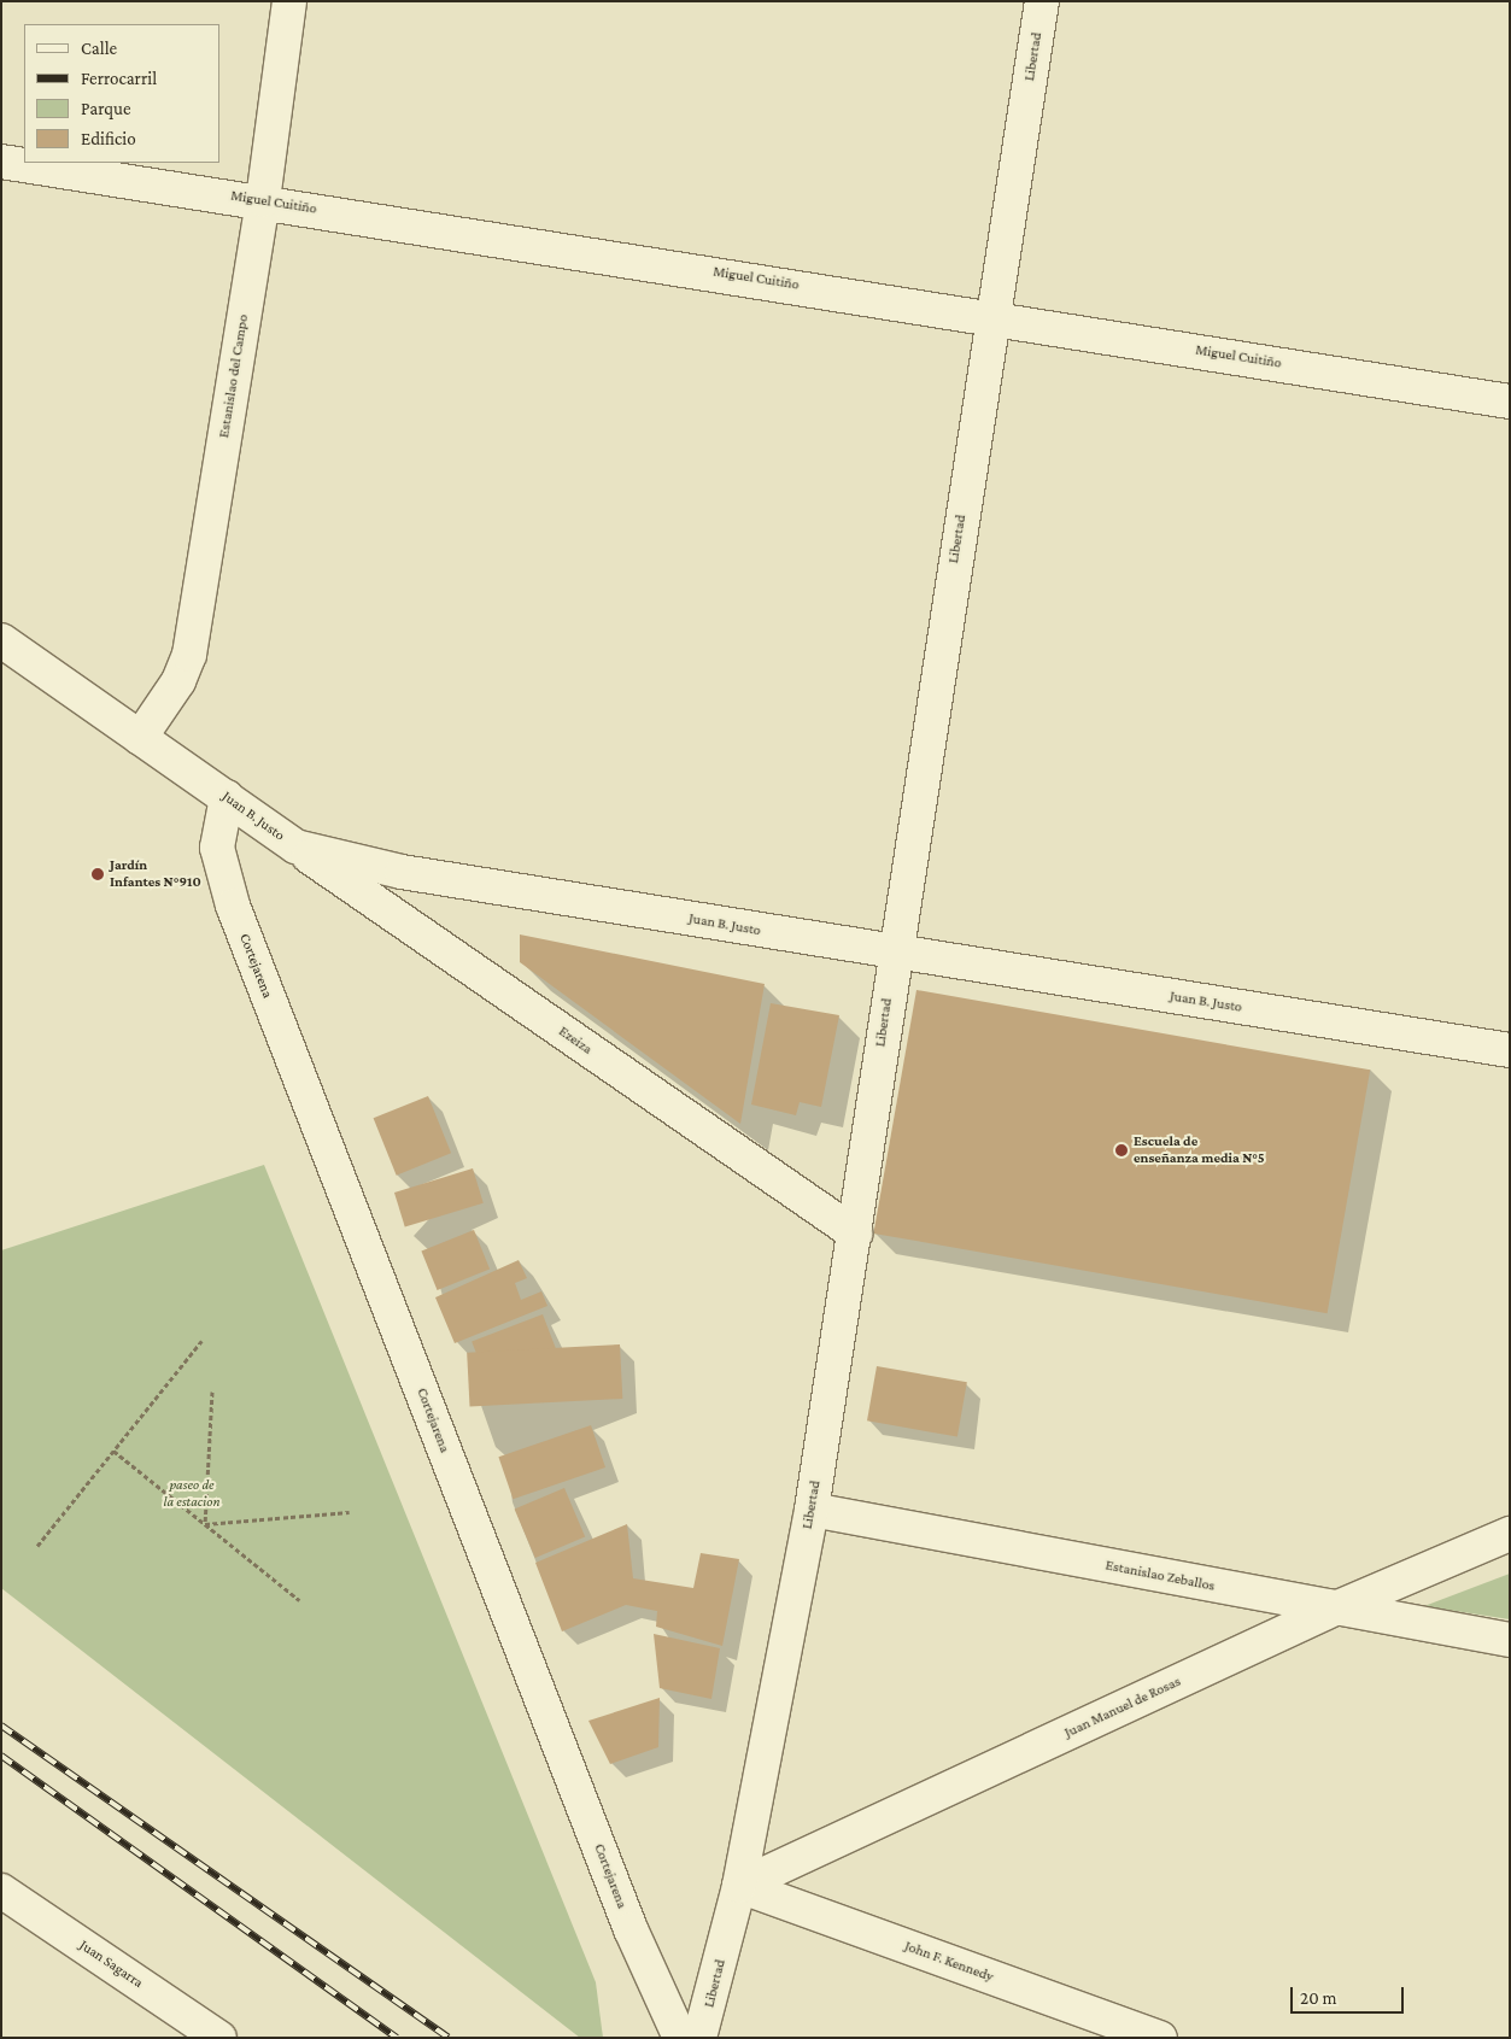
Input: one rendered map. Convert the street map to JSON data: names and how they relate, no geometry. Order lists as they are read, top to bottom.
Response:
{
  "streets": {
    "street": [
      "Libertad",
      "Miguel Cuitiño",
      "Estanislao del Campo",
      "Juan B. Justo",
      "Cortejarena",
      "Ezeiza",
      "Estanislao Zeballos",
      "Juan Manuel de Rosas",
      "John F. Kennedy",
      "Juan Sagarra"
    ]
  },
  "crossings": [
    ["Libertad", "Miguel Cuitiño"],
    ["Libertad", "Juan B. Justo"],
    ["Libertad", "Ezeiza"],
    ["Libertad", "Estanislao Zeballos"],
    ["Libertad", "Juan Manuel de Rosas"],
    ["Libertad", "John F. Kennedy"],
    ["Miguel Cuitiño", "Estanislao del Campo"],
    ["Estanislao del Campo", "Juan B. Justo"],
    ["Juan B. Justo", "Cortejarena"],
    ["Juan B. Justo", "Ezeiza"],
    ["Estanislao Zeballos", "Juan Manuel de Rosas"],
    ["Juan Manuel de Rosas", "John F. Kennedy"]
  ],
  "parks": ["paseo de la estacion"],
  "places": ["Jardín Infantes N°910", "Escuela de enseñanza media N°5"],
  "legend": [
    "Calle",
    "Ferrocarril",
    "Parque",
    "Edificio"
  ],
  "scale_bar": "20 m"
}
